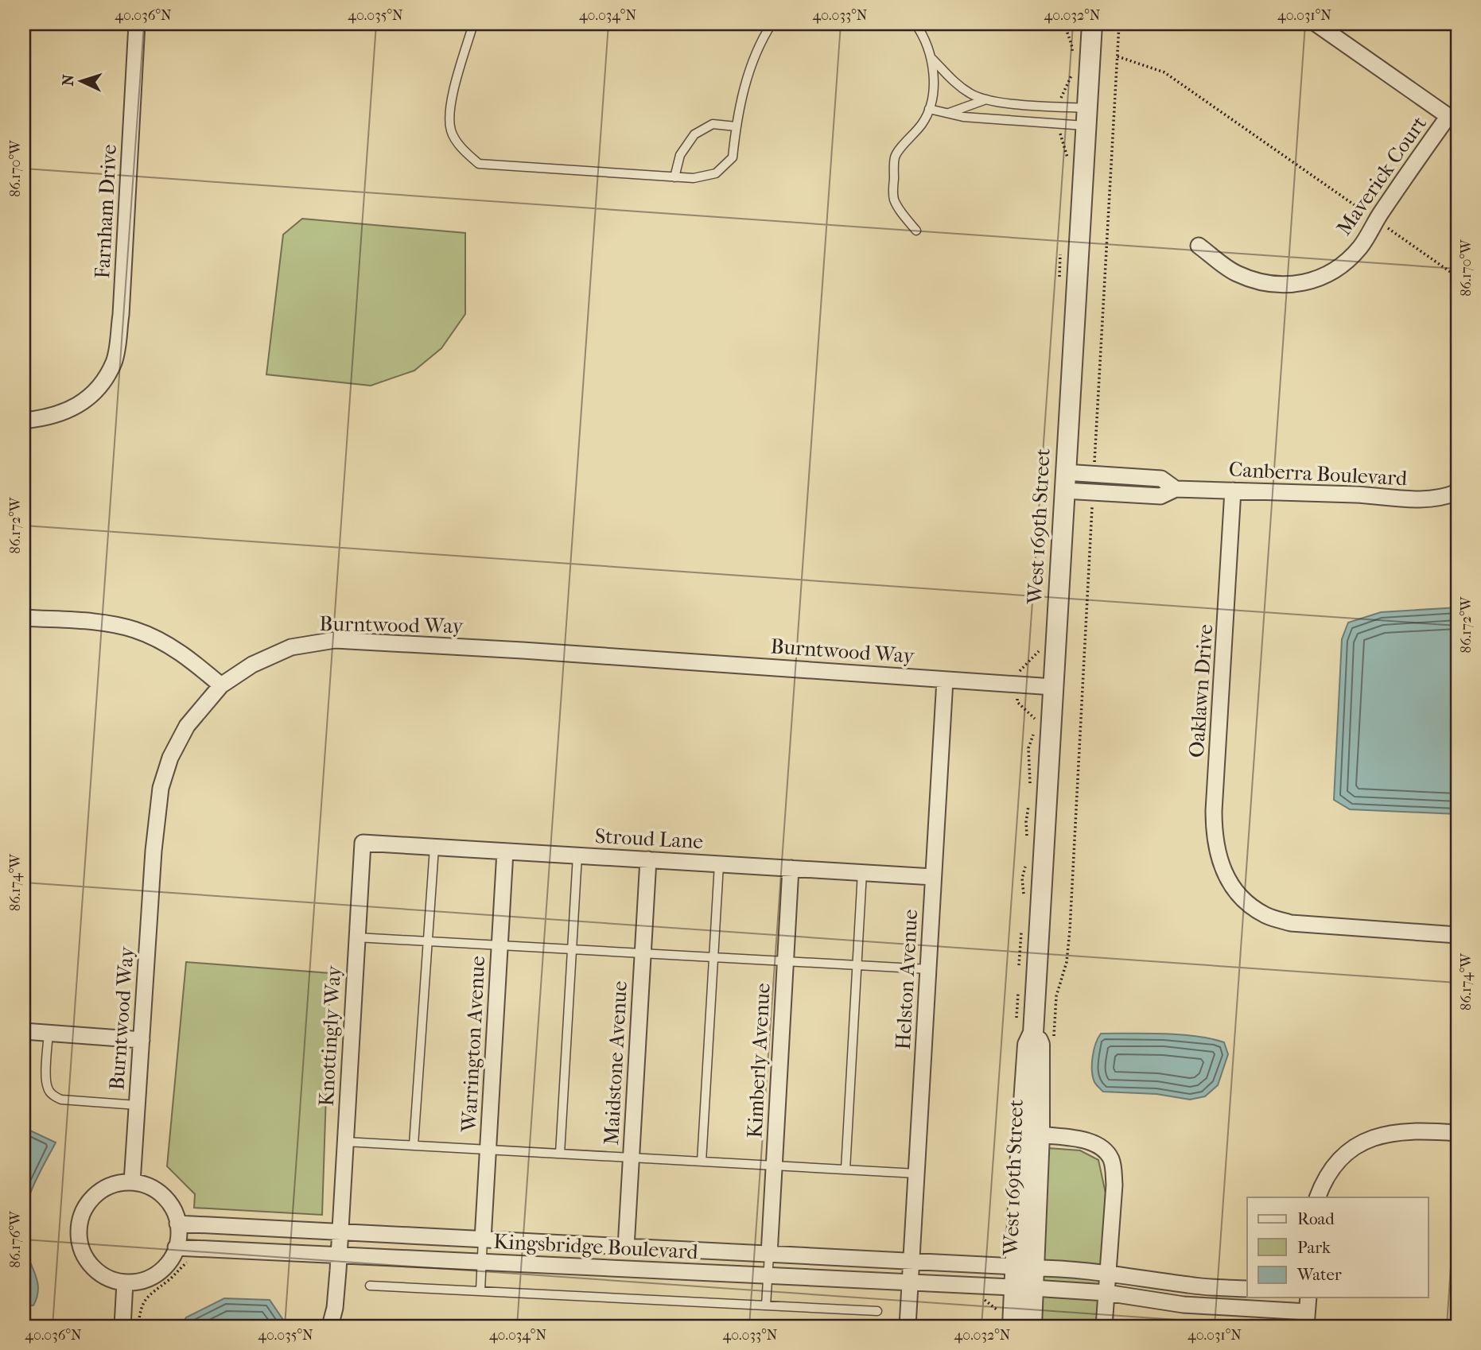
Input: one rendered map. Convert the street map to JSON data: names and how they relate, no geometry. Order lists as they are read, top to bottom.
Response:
{
  "streets": {
    "street": [
      "Maverick Court",
      "Farnham Drive",
      "Canberra Boulevard",
      "West 169th Street",
      "Burntwood Way",
      "Oaklawn Drive",
      "Stroud Lane",
      "Helston Avenue",
      "Knottingly Way",
      "Warrington Avenue",
      "Kimberly Avenue",
      "Maidstone Avenue",
      "Kingsbridge Boulevard"
    ]
  },
  "crossings": [
    ["Canberra Boulevard", "West 169th Street"],
    ["Canberra Boulevard", "Oaklawn Drive"],
    ["West 169th Street", "Burntwood Way"],
    ["West 169th Street", "Kingsbridge Boulevard"],
    ["Burntwood Way", "Helston Avenue"],
    ["Burntwood Way", "Kingsbridge Boulevard"],
    ["Stroud Lane", "Helston Avenue"],
    ["Stroud Lane", "Knottingly Way"],
    ["Stroud Lane", "Warrington Avenue"],
    ["Stroud Lane", "Kimberly Avenue"],
    ["Stroud Lane", "Maidstone Avenue"],
    ["Helston Avenue", "Kingsbridge Boulevard"],
    ["Knottingly Way", "Kingsbridge Boulevard"],
    ["Warrington Avenue", "Kingsbridge Boulevard"],
    ["Kimberly Avenue", "Kingsbridge Boulevard"],
    ["Maidstone Avenue", "Kingsbridge Boulevard"]
  ],
  "legend": ["Road", "Park", "Water"],
  "north": "left",
  "coordinates": [
    "40.036°N",
    "40.035°N",
    "40.034°N",
    "40.033°N",
    "40.032°N",
    "40.031°N",
    "86.170°W",
    "86.172°W",
    "86.174°W",
    "86.176°W"
  ]
}
